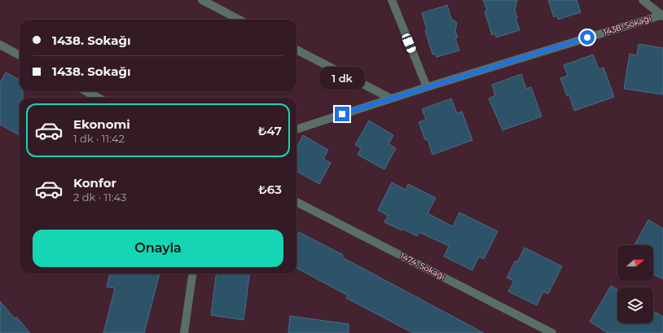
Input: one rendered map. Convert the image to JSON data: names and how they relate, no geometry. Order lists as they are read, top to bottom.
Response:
{
  "streets": {
    "street": ["1438. Sokağı", "1474. Sokağı"]
  },
  "north": "right",
  "page": {
    "banner": ["1438. Sokağı", "1438. Sokağı"],
    "bubble": "1 dk",
    "list": [
      {
        "name": "Ekonomi",
        "note": "1 dk · 11:42",
        "value": "₺47"
      },
      {
        "name": "Konfor",
        "note": "2 dk · 11:43",
        "value": "₺63"
      }
    ],
    "buttons": "Onayla"
  }
}
